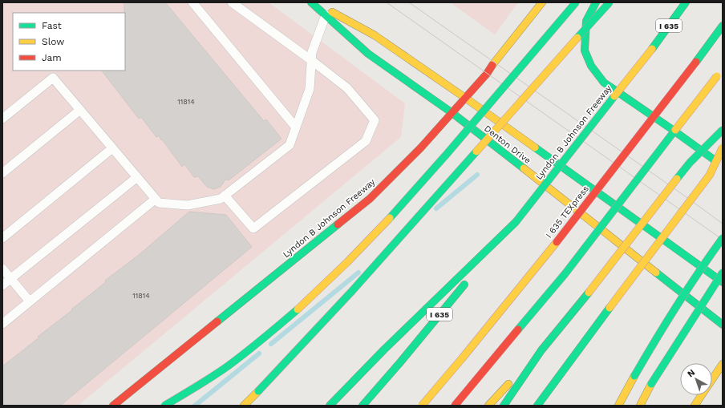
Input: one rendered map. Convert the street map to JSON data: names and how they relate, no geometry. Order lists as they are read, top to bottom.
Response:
{
  "streets": {
    "main road": [
      "I 635",
      "Lyndon B Johnson Freeway",
      "Denton Drive",
      "I 635 TEXpress"
    ]
  },
  "crossings": [
    ["Lyndon B Johnson Freeway", "Denton Drive"]
  ],
  "house_numbers": ["11814", "11814"],
  "legend": ["Fast", "Slow", "Jam"],
  "north": "top left"
}
